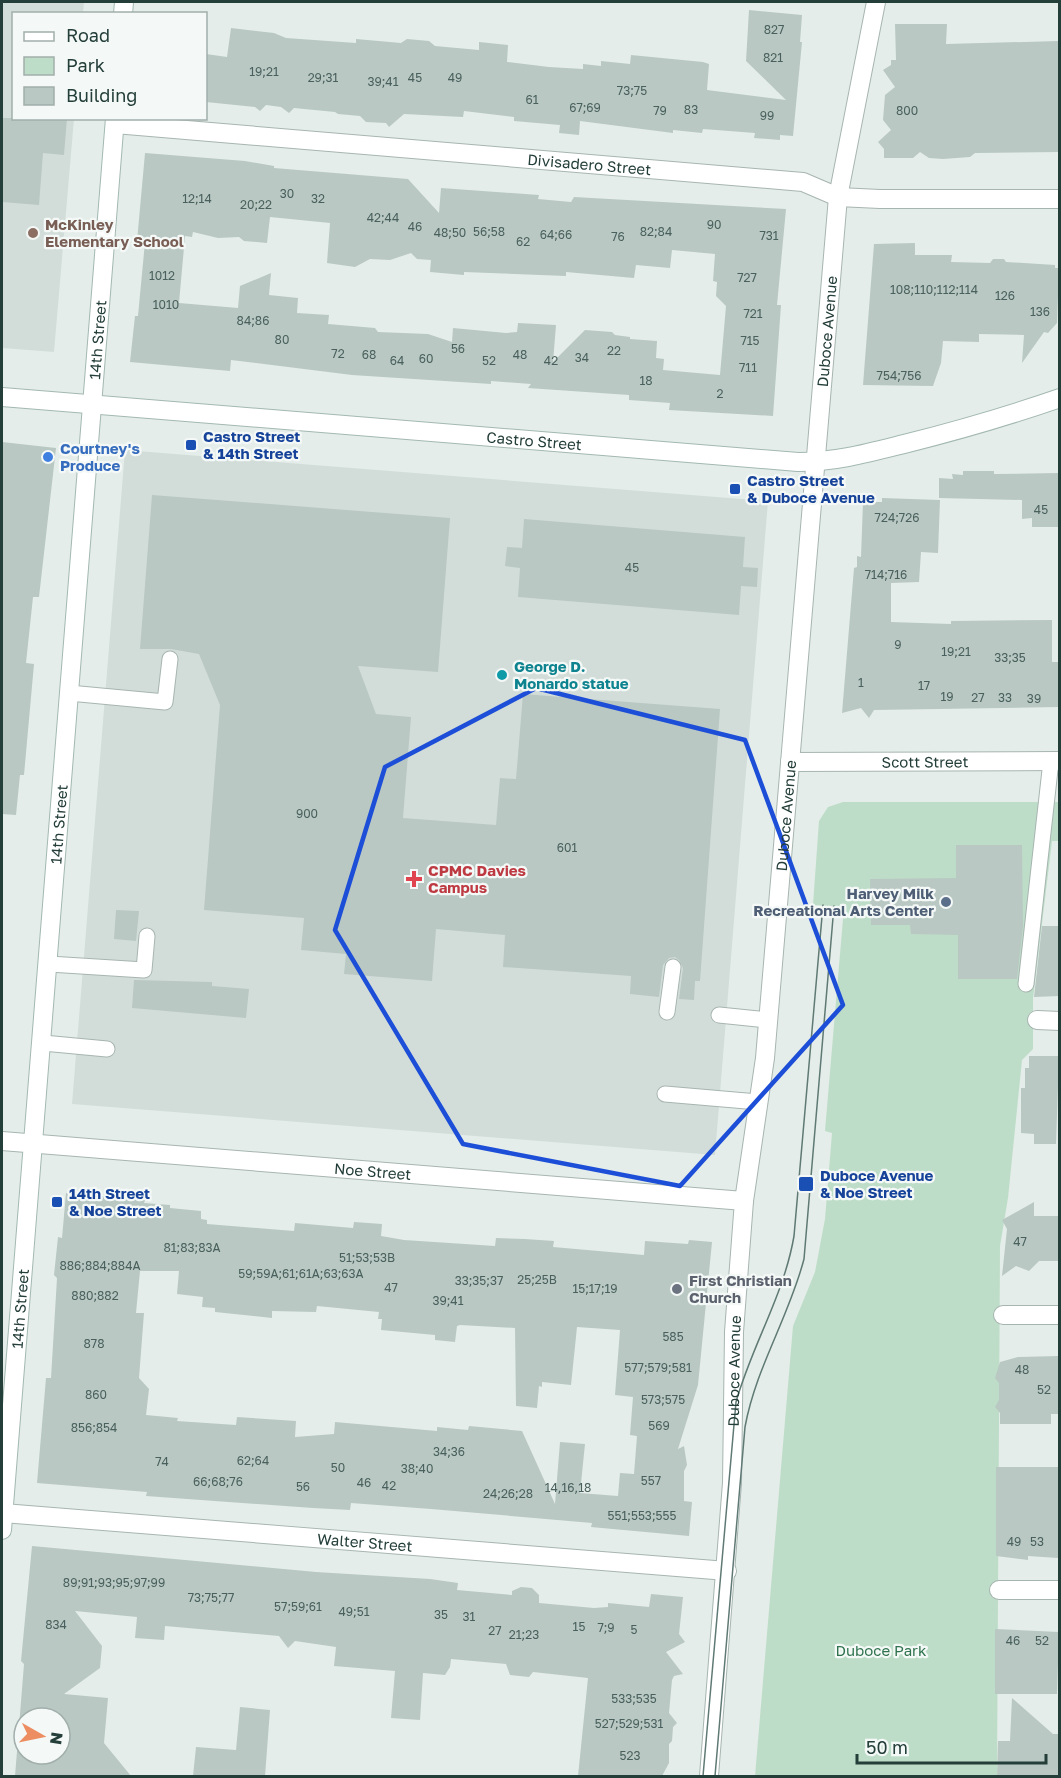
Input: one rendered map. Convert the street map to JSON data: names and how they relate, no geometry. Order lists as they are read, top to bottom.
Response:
{
  "streets": {
    "street": [
      "Divisadero Street",
      "Duboce Avenue",
      "14th Street",
      "Castro Street",
      "Scott Street",
      "Noe Street",
      "Walter Street"
    ]
  },
  "crossings": [
    ["Divisadero Street", "Duboce Avenue"],
    ["Divisadero Street", "14th Street"],
    ["Duboce Avenue", "Castro Street"],
    ["Duboce Avenue", "Scott Street"],
    ["Duboce Avenue", "Noe Street"],
    ["Duboce Avenue", "Walter Street"],
    ["14th Street", "Castro Street"],
    ["14th Street", "Noe Street"],
    ["14th Street", "Walter Street"]
  ],
  "parks": ["Duboce Park"],
  "places": {
    "other": [
      "McKinley Elementary School",
      "Courtney's Produce",
      "George D. Monardo statue",
      "Harvey Milk Recreational Arts Center",
      "First Christian Church"
    ],
    "transit": [
      "Castro Street & 14th Street",
      "Castro Street & Duboce Avenue",
      "Duboce Avenue & Noe Street",
      "14th Street & Noe Street"
    ],
    "health": ["CPMC Davies Campus"]
  },
  "house_numbers": [
    "827",
    "821",
    "19;21",
    "29;31",
    "45",
    "49",
    "39;41",
    "73;75",
    "61",
    "67;69",
    "83",
    "79",
    "800",
    "99",
    "30",
    "12;14",
    "32",
    "20;22",
    "42;44",
    "90",
    "46",
    "56;58",
    "82;84",
    "48;50",
    "64;66",
    "731",
    "76",
    "62",
    "1012",
    "727",
    "108;110;112;114",
    "126",
    "1010",
    "136",
    "721",
    "84;86",
    "80",
    "715",
    "56",
    "22",
    "72",
    "68",
    "48",
    "34",
    "60",
    "64",
    "52",
    "42",
    "711",
    "754;756",
    "18",
    "2",
    "45",
    "724;726",
    "45",
    "714;716",
    "9",
    "19;21",
    "33;35",
    "1",
    "17",
    "19",
    "27",
    "33",
    "39",
    "900",
    "601",
    "47",
    "81;83;83A",
    "51;53;53B",
    "886;884;884A",
    "59;59A;61;61A;63;63A",
    "25;25B",
    "33;35;37",
    "47",
    "15;17;19",
    "880;882",
    "39;41",
    "585",
    "878",
    "577;579;581",
    "48",
    "52",
    "860",
    "573;575",
    "569",
    "856;854",
    "34;36",
    "62;64",
    "74",
    "50",
    "38;40",
    "557",
    "66;68;76",
    "46",
    "42",
    "56",
    "14,16,18",
    "24;26;28",
    "551;553;555",
    "49",
    "53",
    "89;91;93;95;97;99",
    "73;75;77",
    "57;59;61",
    "49;51",
    "35",
    "31",
    "834",
    "15",
    "7;9",
    "5",
    "27",
    "21;23",
    "46",
    "52",
    "533;535",
    "527;529;531",
    "523"
  ],
  "legend": ["Road", "Park", "Building"],
  "scale_bar": "50 m",
  "north": "right"
}
